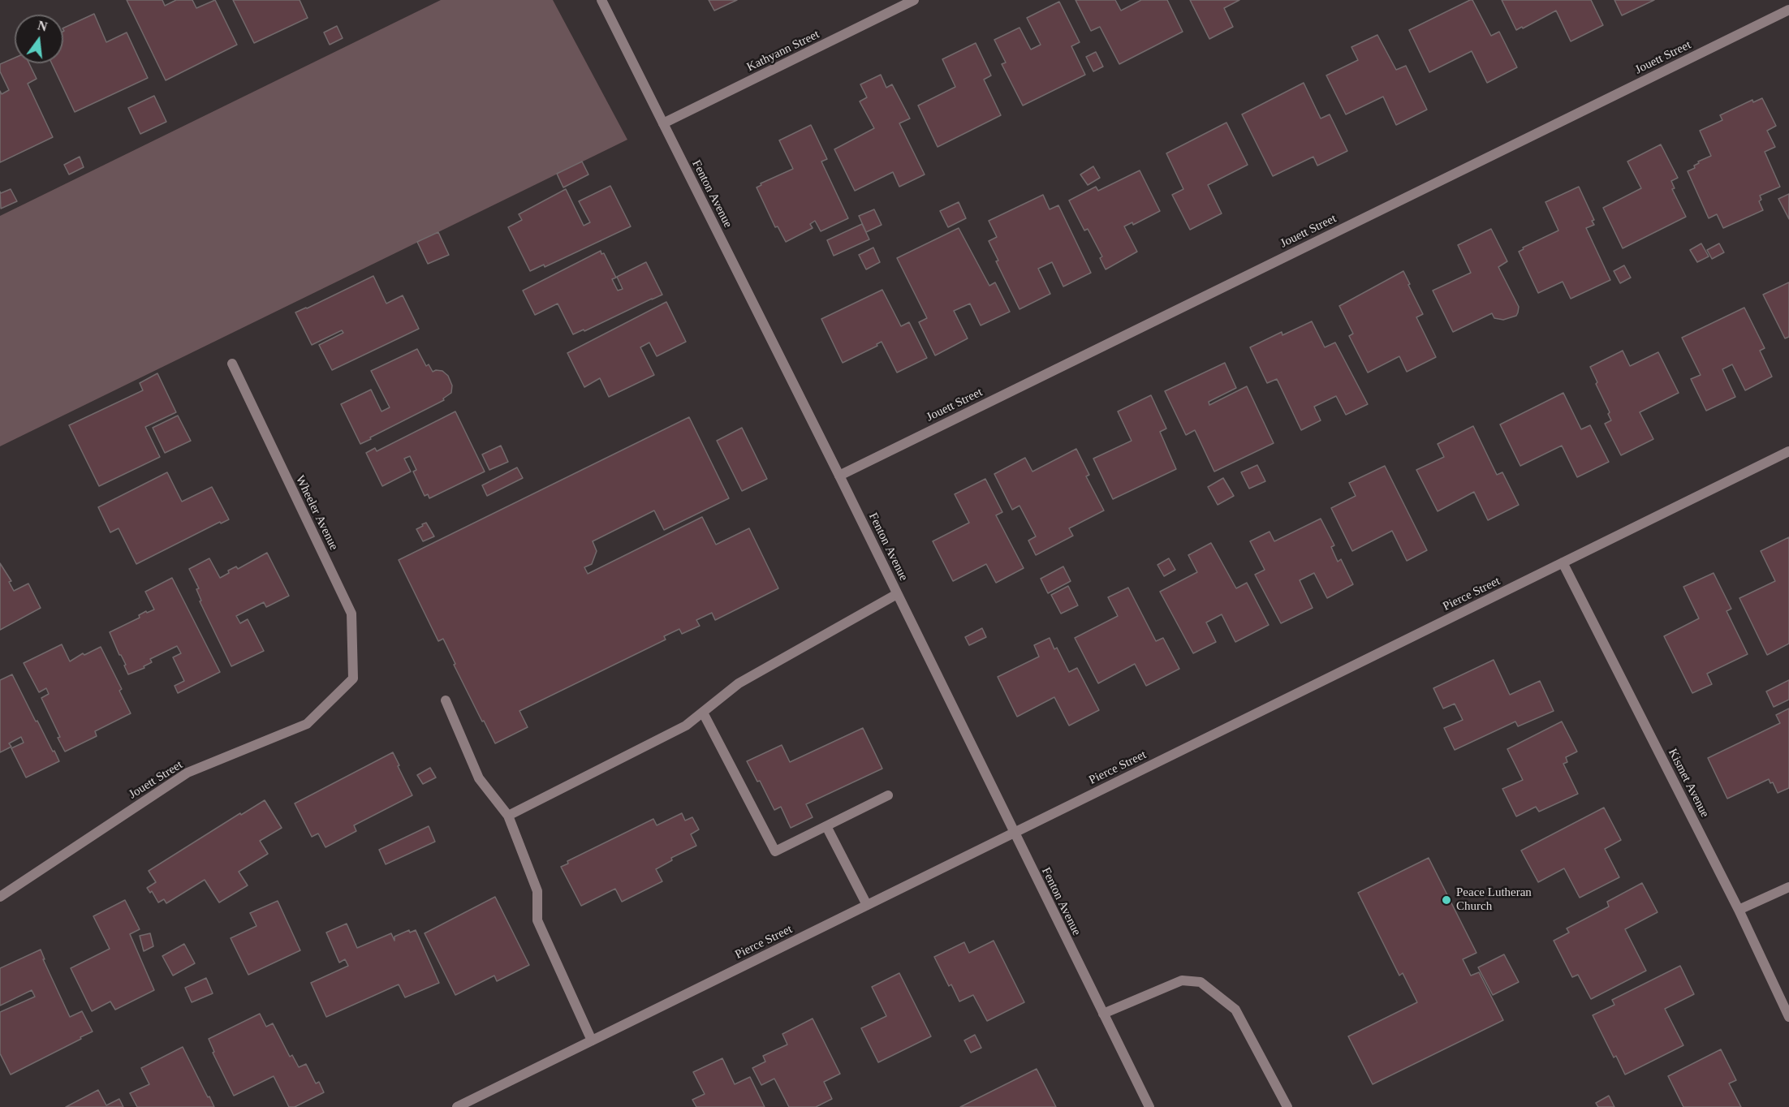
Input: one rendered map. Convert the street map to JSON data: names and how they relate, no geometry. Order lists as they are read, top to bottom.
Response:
{
  "streets": {
    "street": [
      "Kathyann Street",
      "Jouett Street",
      "Fenton Avenue",
      "Wheeler Avenue",
      "Pierce Street",
      "Kismet Avenue"
    ]
  },
  "crossings": [
    ["Kathyann Street", "Fenton Avenue"],
    ["Jouett Street", "Fenton Avenue"],
    ["Jouett Street", "Wheeler Avenue"],
    ["Fenton Avenue", "Pierce Street"],
    ["Pierce Street", "Kismet Avenue"]
  ],
  "places": ["Peace Lutheran Church"],
  "north": "top"
}
